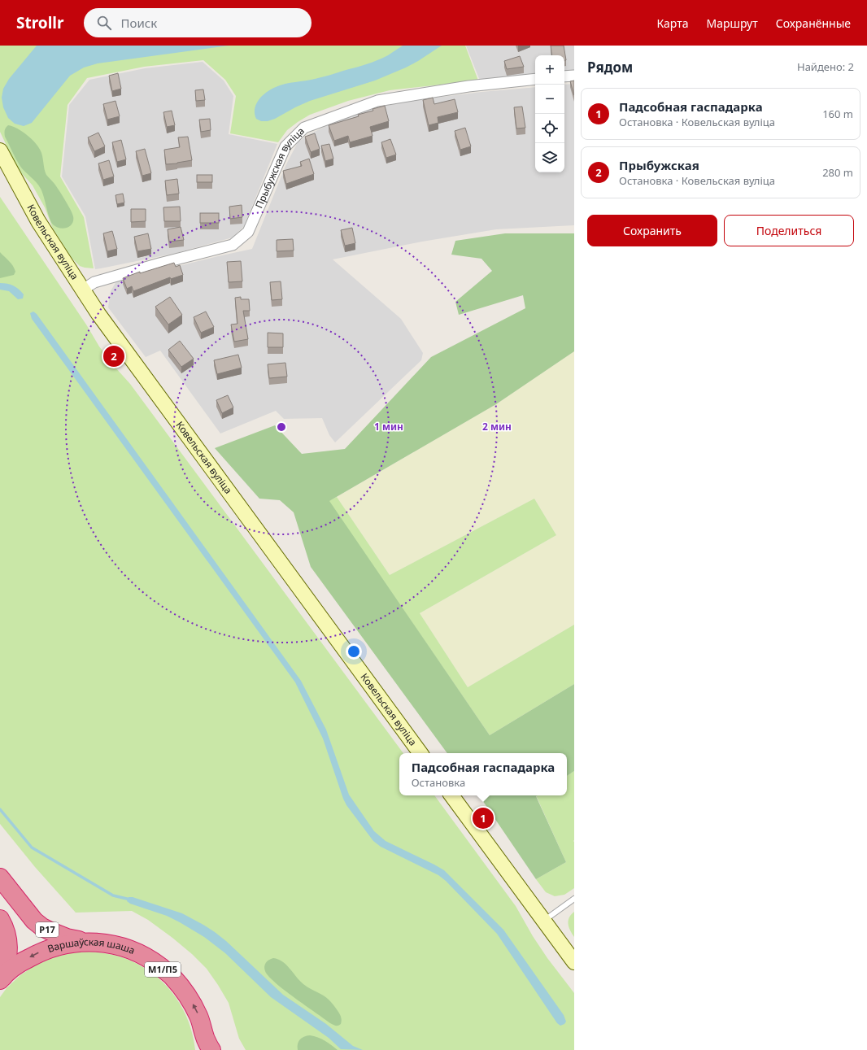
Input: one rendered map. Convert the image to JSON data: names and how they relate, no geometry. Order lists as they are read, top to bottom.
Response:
{
  "streets": {
    "highway": ["Р17", "Варшаўская шаша", "М1/П5"],
    "main road": ["Ковельская вуліца"],
    "street": ["Прыбужская вуліца"]
  },
  "crossings": [
    ["Прыбужская вуліца", "Ковельская вуліца"],
    ["Р17", "Варшаўская шаша"]
  ],
  "page": {
    "header": "Strollr",
    "search": "Поиск",
    "nav": ["Карта", "Маршрут", "Сохранённые"],
    "heading": ["Рядом", "Найдено: 2"],
    "map_buttons": ["+", "−"],
    "list": [
      {
        "mark": "1",
        "name": "Падсобная гаспадарка",
        "note": "Остановка · Ковельская вуліца",
        "value": "160 m"
      },
      {
        "mark": "2",
        "name": "Прыбужская",
        "note": "Остановка · Ковельская вуліца",
        "value": "280 m"
      }
    ],
    "buttons": ["Сохранить", "Поделиться"],
    "pins": ["2", "1"],
    "popup": ["Падсобная гаспадарка", "Остановка"]
  },
  "rings": ["1 мин", "2 мин"]
}
